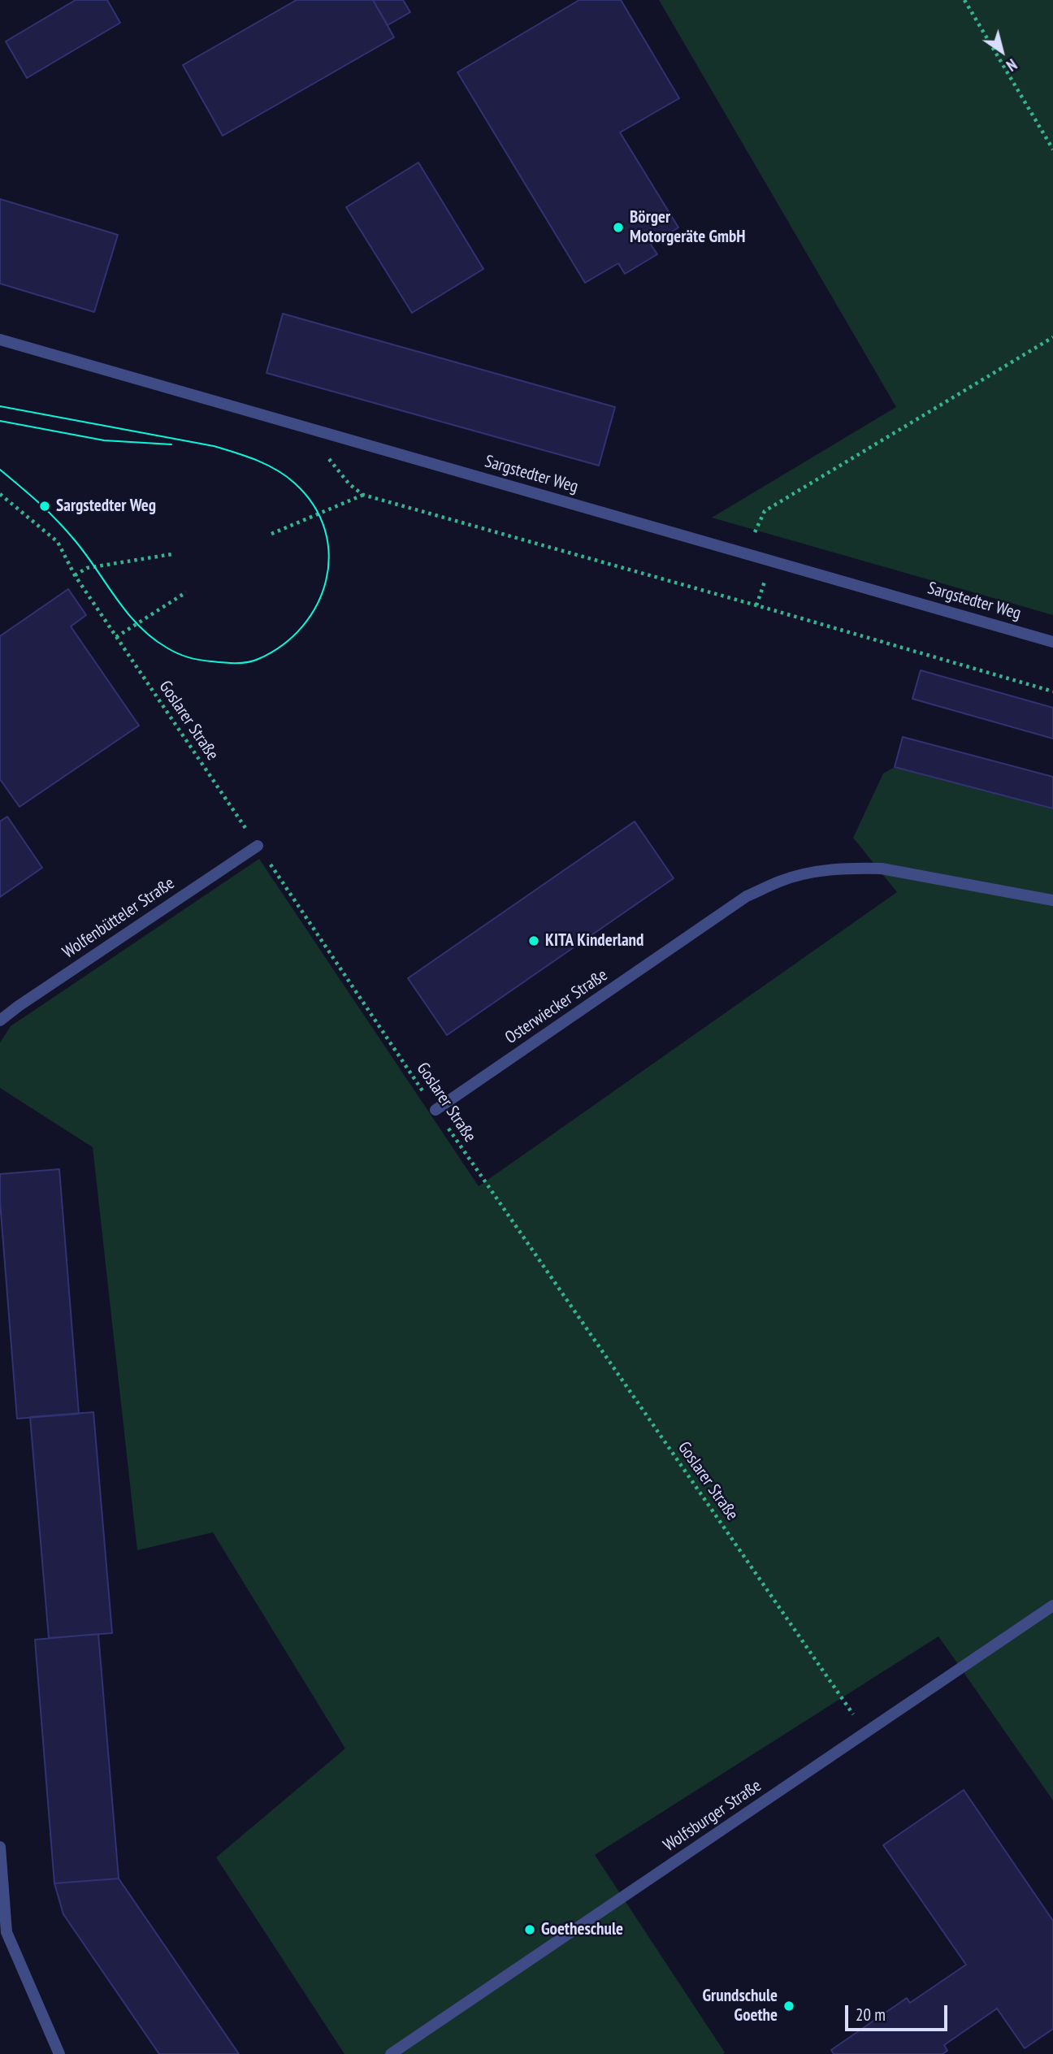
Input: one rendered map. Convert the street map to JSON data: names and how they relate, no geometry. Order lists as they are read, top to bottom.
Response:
{
  "streets": {
    "street": [
      "Sargstedter Weg",
      "Wolfenbütteler Straße",
      "Osterwiecker Straße",
      "Wolfsburger Straße"
    ],
    "path": ["Goslarer Straße"]
  },
  "crossings": [
    ["Goslarer Straße", "Wolfenbütteler Straße"],
    ["Goslarer Straße", "Osterwiecker Straße"],
    ["Goslarer Straße", "Wolfsburger Straße"]
  ],
  "places": [
    "Börger Motorgeräte GmbH",
    "Sargstedter Weg",
    "KITA Kinderland",
    "Goetheschule",
    "Grundschule Goethe"
  ],
  "scale_bar": "20 m",
  "north": "bottom right"
}
